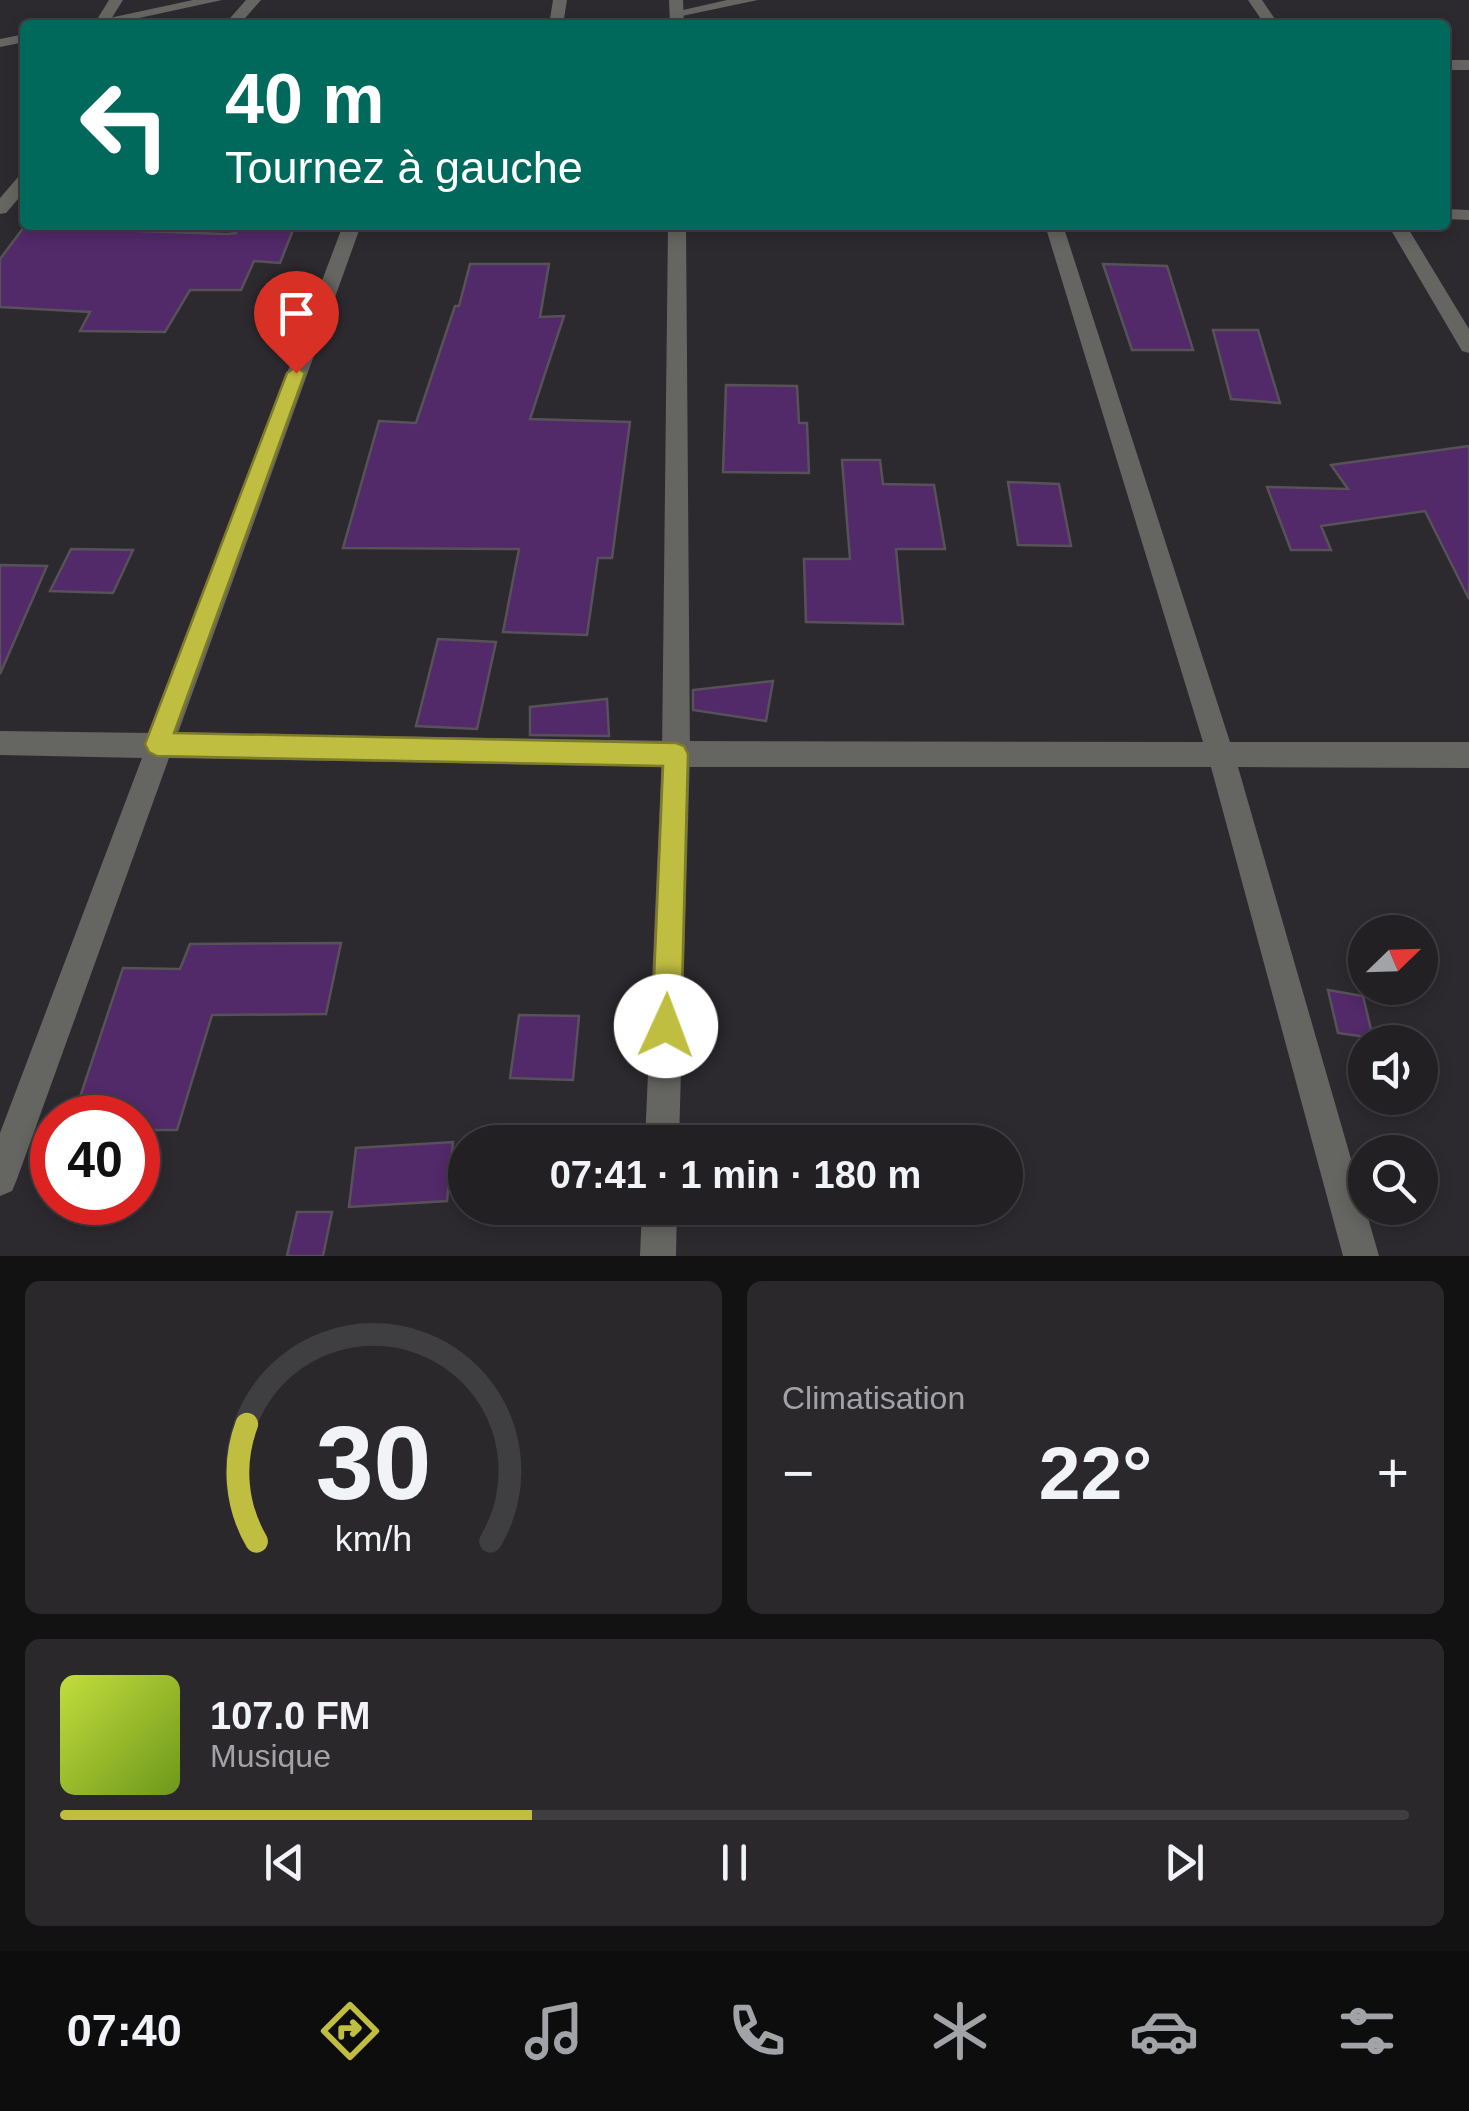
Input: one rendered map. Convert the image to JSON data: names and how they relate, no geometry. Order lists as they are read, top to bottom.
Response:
{
  "north": "top right",
  "page": {
    "turn": ["40 m", "Tournez à gauche"],
    "limit": "40",
    "trip": "07:41 · 1 min · 180 m",
    "tile": "Climatisation",
    "heat": ["−", "22°", "+"],
    "song": ["107.0 FM", "Musique"],
    "tabs": "07:40",
    "gauge": ["30", "km/h"]
  }
}
